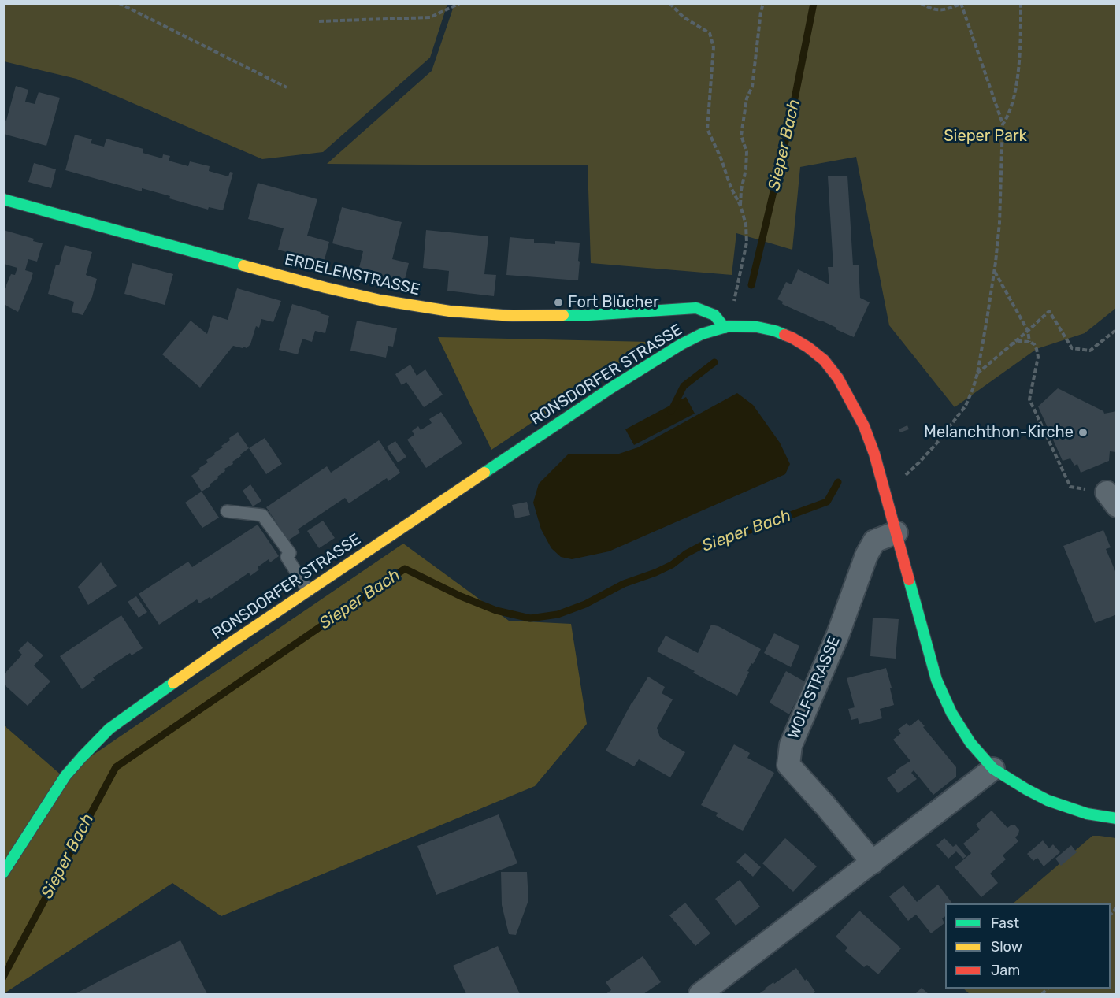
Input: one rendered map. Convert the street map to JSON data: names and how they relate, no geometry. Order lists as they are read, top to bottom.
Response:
{
  "streets": {
    "main road": ["ERDELENSTRASSE", "RONSDORFER STRASSE"],
    "street": ["WOLFSTRASSE"]
  },
  "crossings": [
    ["ERDELENSTRASSE", "RONSDORFER STRASSE"],
    ["RONSDORFER STRASSE", "WOLFSTRASSE"]
  ],
  "water": ["Sieper Bach"],
  "parks": ["Sieper Park"],
  "places": ["Fort Blücher", "Melanchthon-Kirche"],
  "legend": ["Fast", "Slow", "Jam"]
}
